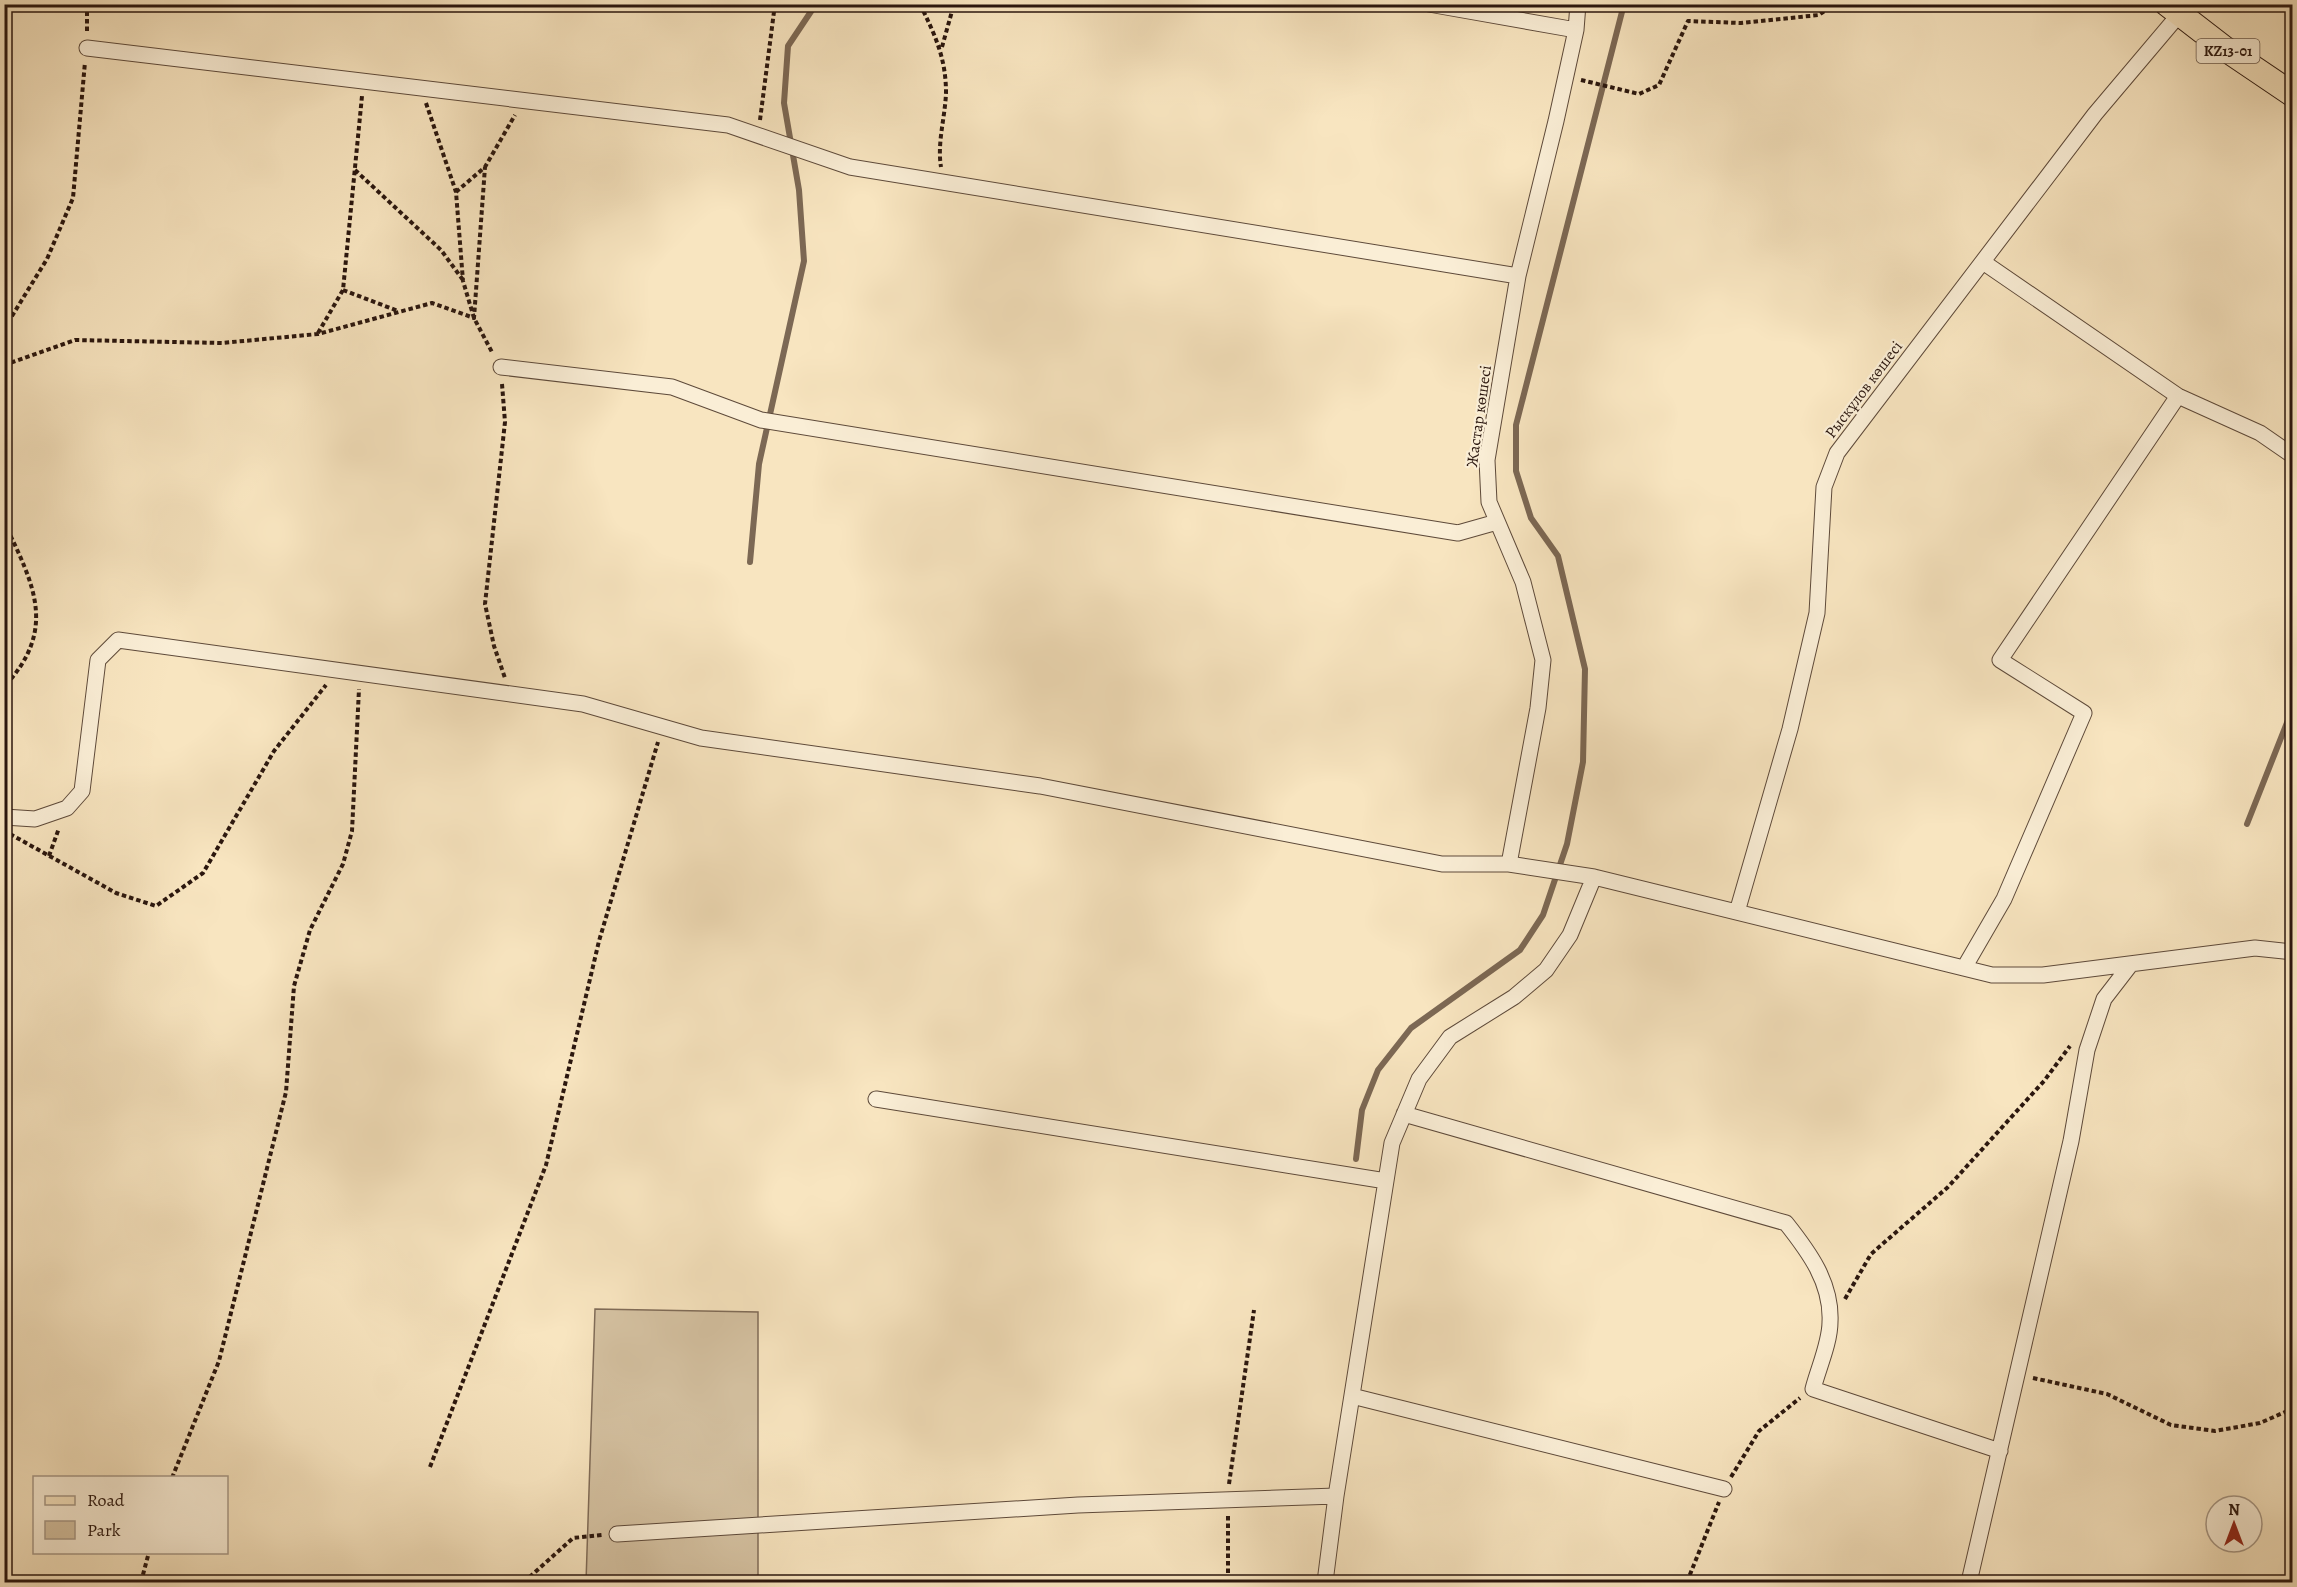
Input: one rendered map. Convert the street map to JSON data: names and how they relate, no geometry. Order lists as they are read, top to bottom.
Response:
{
  "streets": {
    "main road": ["KZ13-01"],
    "street": ["Рыскұлов көшесі", "Жастар көшесі"]
  },
  "crossings": [
    ["KZ13-01", "Рыскұлов көшесі"]
  ],
  "legend": ["Road", "Park"],
  "north": "top"
}
